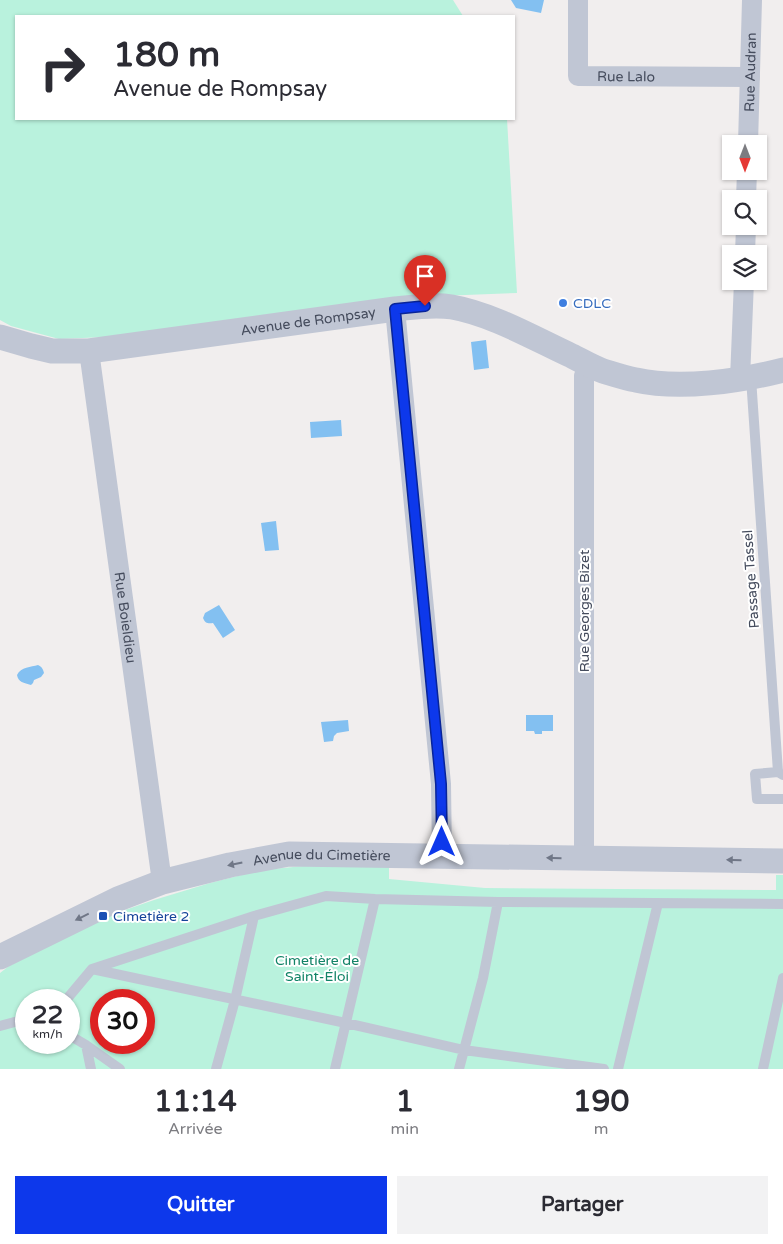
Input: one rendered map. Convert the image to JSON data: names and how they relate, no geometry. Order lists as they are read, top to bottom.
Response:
{
  "streets": {
    "street": [
      "Rue Audran",
      "Rue Lalo",
      "Avenue de Rompsay",
      "Rue Georges Bizet",
      "Rue Boieldieu",
      "Avenue du Cimetière"
    ],
    "lane": ["Passage Tassel"]
  },
  "crossings": [
    ["Rue Audran", "Rue Lalo"],
    ["Avenue de Rompsay", "Passage Tassel"],
    ["Avenue de Rompsay", "Rue Georges Bizet"],
    ["Avenue de Rompsay", "Rue Boieldieu"],
    ["Rue Georges Bizet", "Avenue du Cimetière"],
    ["Rue Boieldieu", "Avenue du Cimetière"]
  ],
  "one_way": ["Avenue du Cimetière"],
  "parks": ["Cimetière de Saint-Éloi"],
  "places": {
    "other": ["CDLC"],
    "transit": ["Cimetière 2"]
  },
  "north": "bottom",
  "page": {
    "turn": ["180 m", "Avenue de Rompsay"],
    "speed": "22 km/h",
    "limit": "30",
    "eta": [
      "11:14",
      "Arrivée",
      "1",
      "min",
      "190",
      "m"
    ],
    "buttons": ["Quitter", "Partager"]
  }
}
